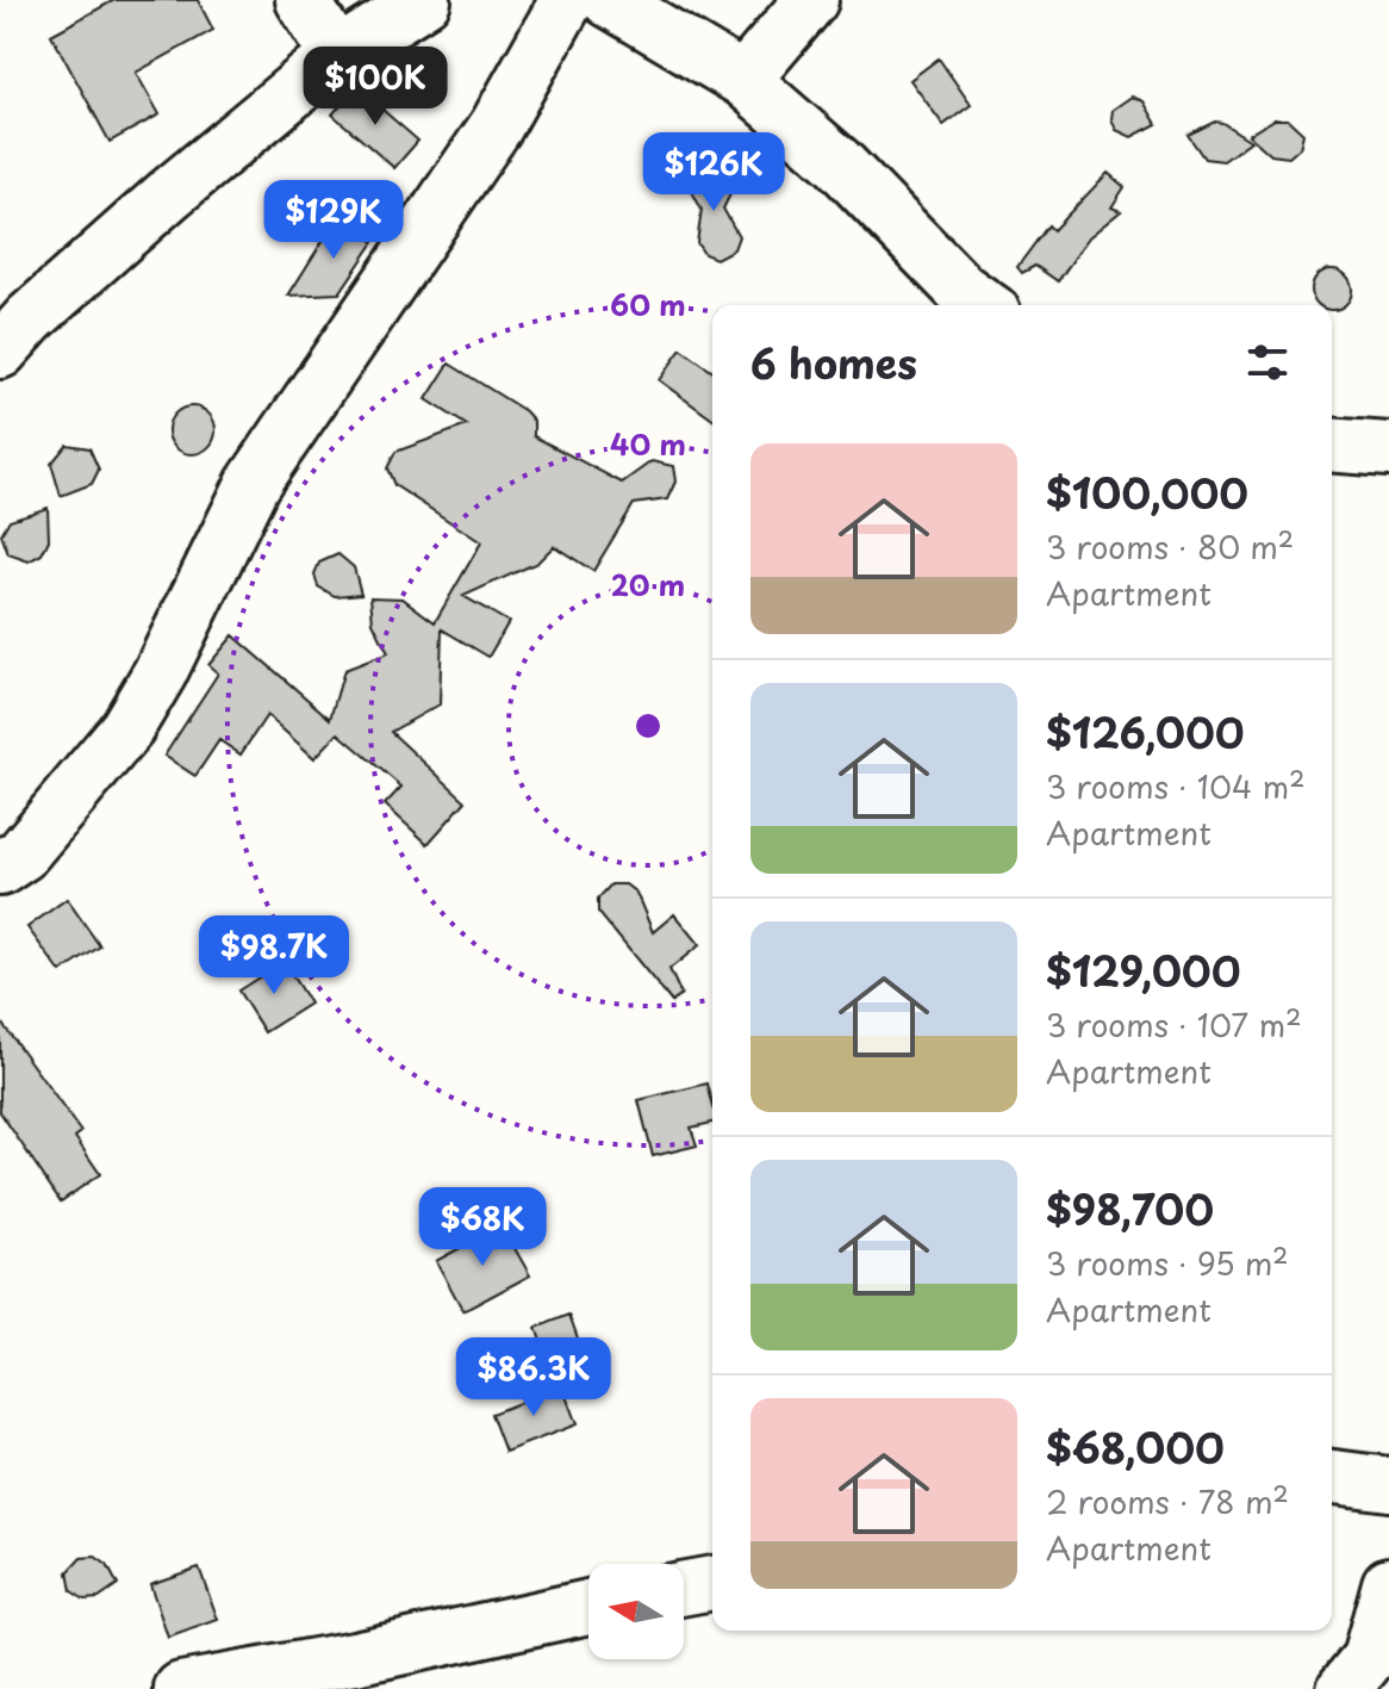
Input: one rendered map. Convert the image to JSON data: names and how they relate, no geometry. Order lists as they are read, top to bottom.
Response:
{
  "north": "left",
  "page": {
    "price": [
      "$100K",
      "$126K",
      "$129K",
      "$98.7K",
      "$68K",
      "$86.3K"
    ],
    "heading": "6 homes",
    "list": [
      {
        "name": "$100,000",
        "note": "3 rooms · 80 m² · Apartment"
      },
      {
        "name": "$126,000",
        "note": "3 rooms · 104 m² · Apartment"
      },
      {
        "name": "$129,000",
        "note": "3 rooms · 107 m² · Apartment"
      },
      {
        "name": "$98,700",
        "note": "3 rooms · 95 m² · Apartment"
      },
      {
        "name": "$68,000",
        "note": "2 rooms · 78 m² · Apartment"
      }
    ]
  },
  "rings": ["60 m", "40 m", "20 m"]
}
